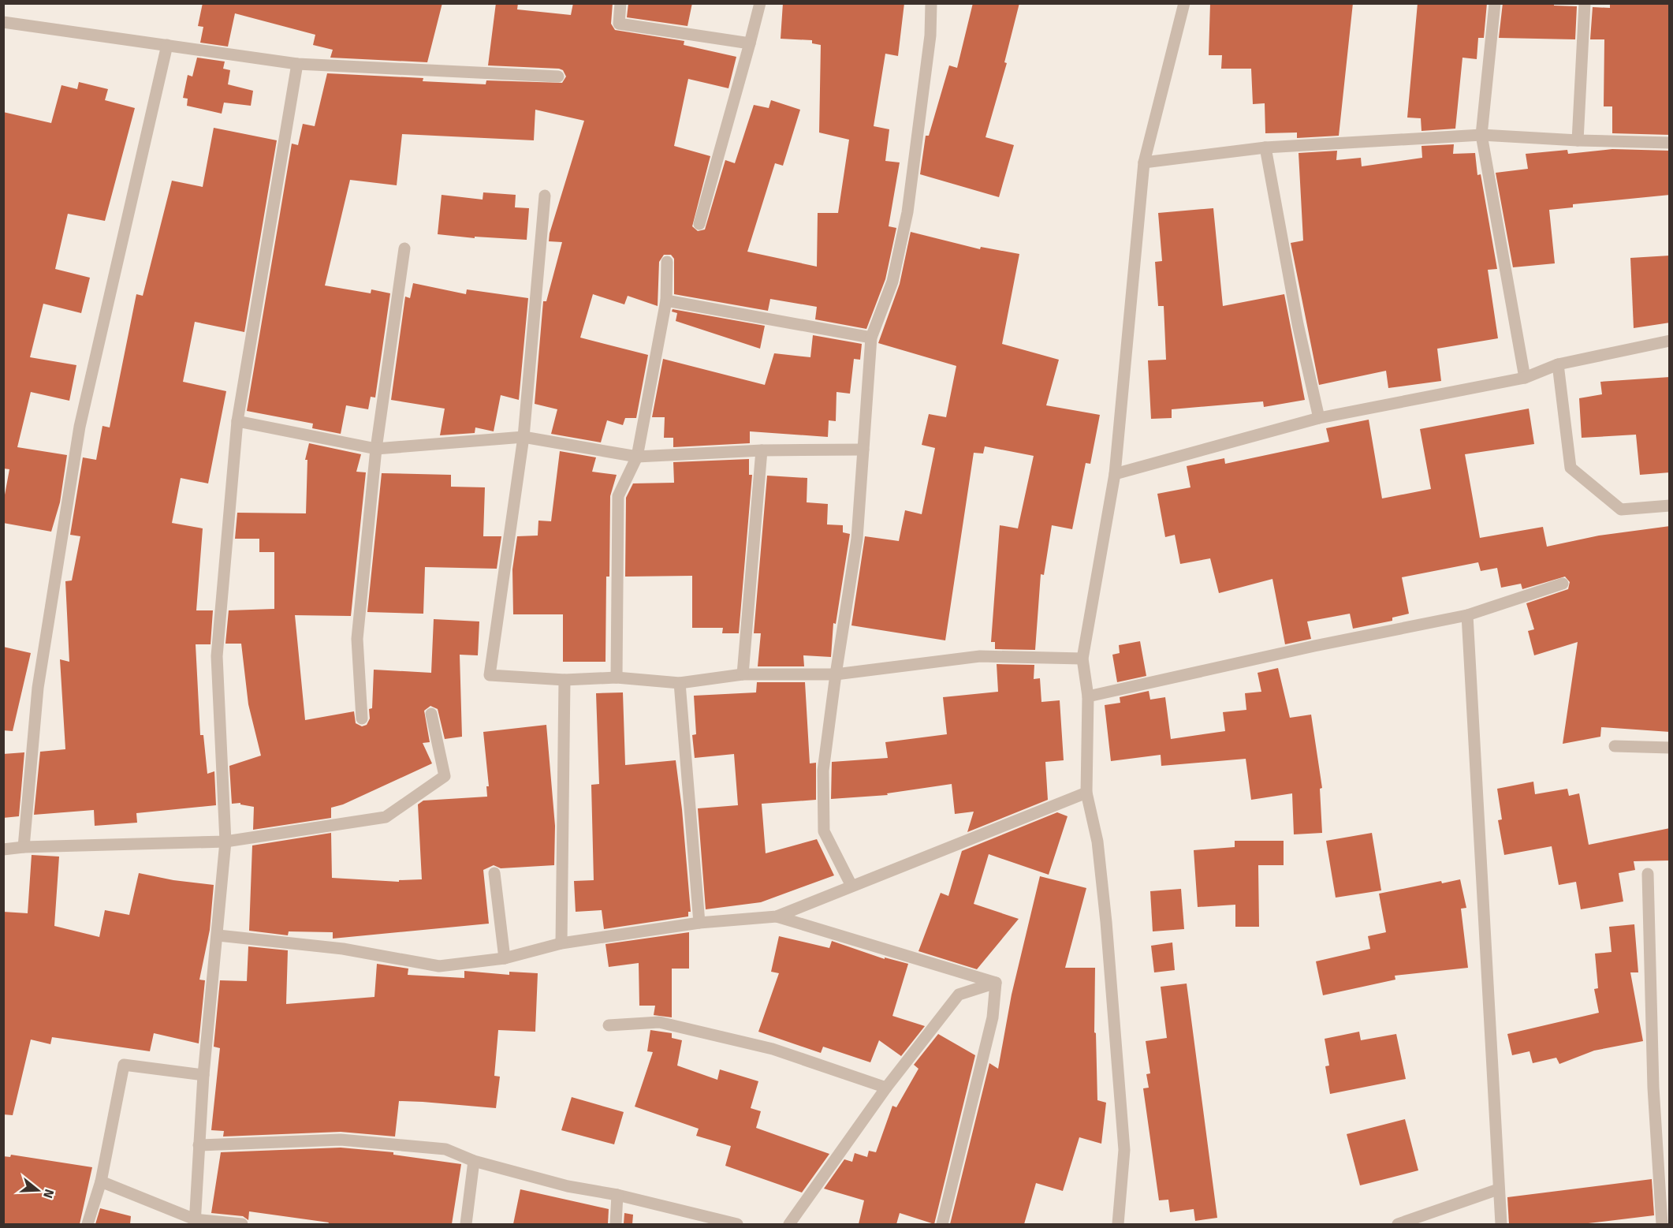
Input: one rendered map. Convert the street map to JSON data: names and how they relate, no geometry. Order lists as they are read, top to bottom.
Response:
{
  "north": "right"
}
